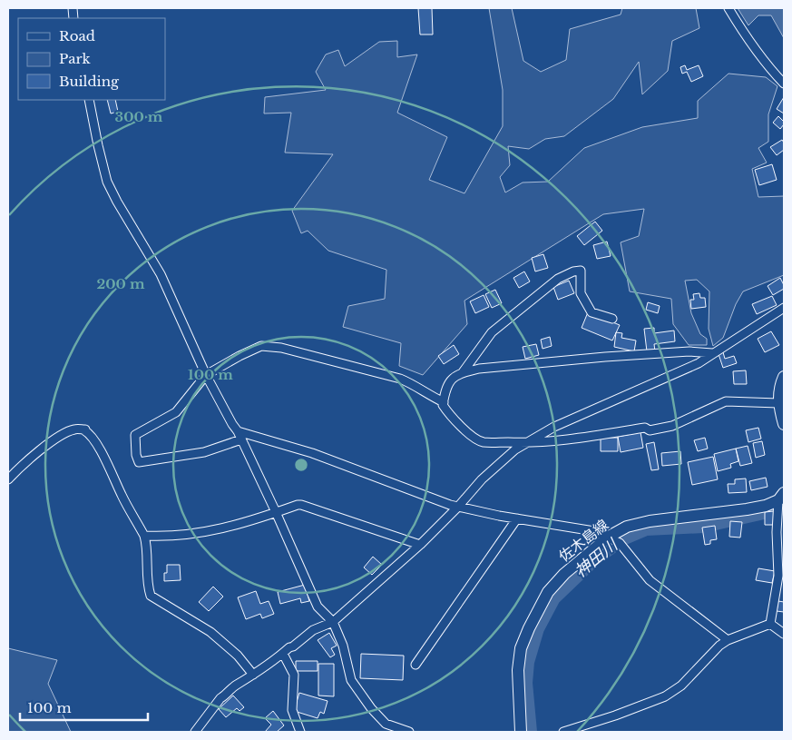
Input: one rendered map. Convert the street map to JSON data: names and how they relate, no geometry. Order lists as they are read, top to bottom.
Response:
{
  "streets": {
    "main road": ["佐木島線"]
  },
  "water": ["神田川"],
  "legend": ["Road", "Park", "Building"],
  "scale_bar": "100 m",
  "rings": ["300 m", "200 m", "100 m"]
}
